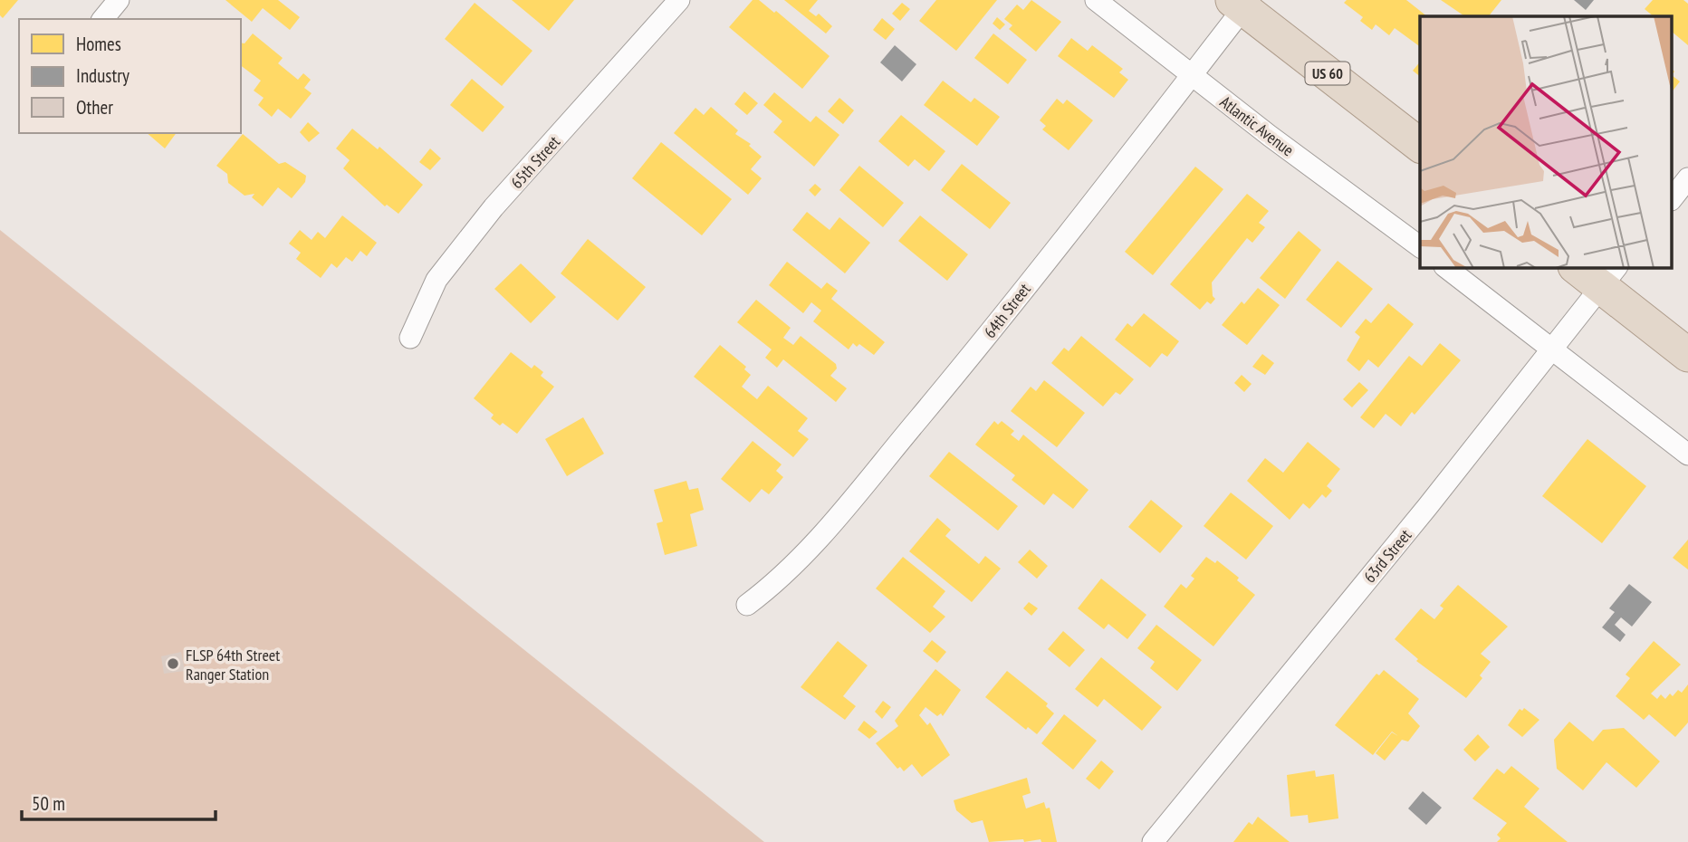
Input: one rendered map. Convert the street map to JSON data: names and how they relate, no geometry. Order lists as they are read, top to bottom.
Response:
{
  "streets": {
    "highway": ["US 60"],
    "street": [
      "Atlantic Avenue",
      "65th Street",
      "64th Street",
      "63rd Street"
    ]
  },
  "crossings": [
    ["US 60", "64th Street"],
    ["Atlantic Avenue", "64th Street"]
  ],
  "places": ["FLSP 64th Street Ranger Station"],
  "legend": ["Homes", "Industry", "Other"],
  "scale_bar": "50 m"
}
